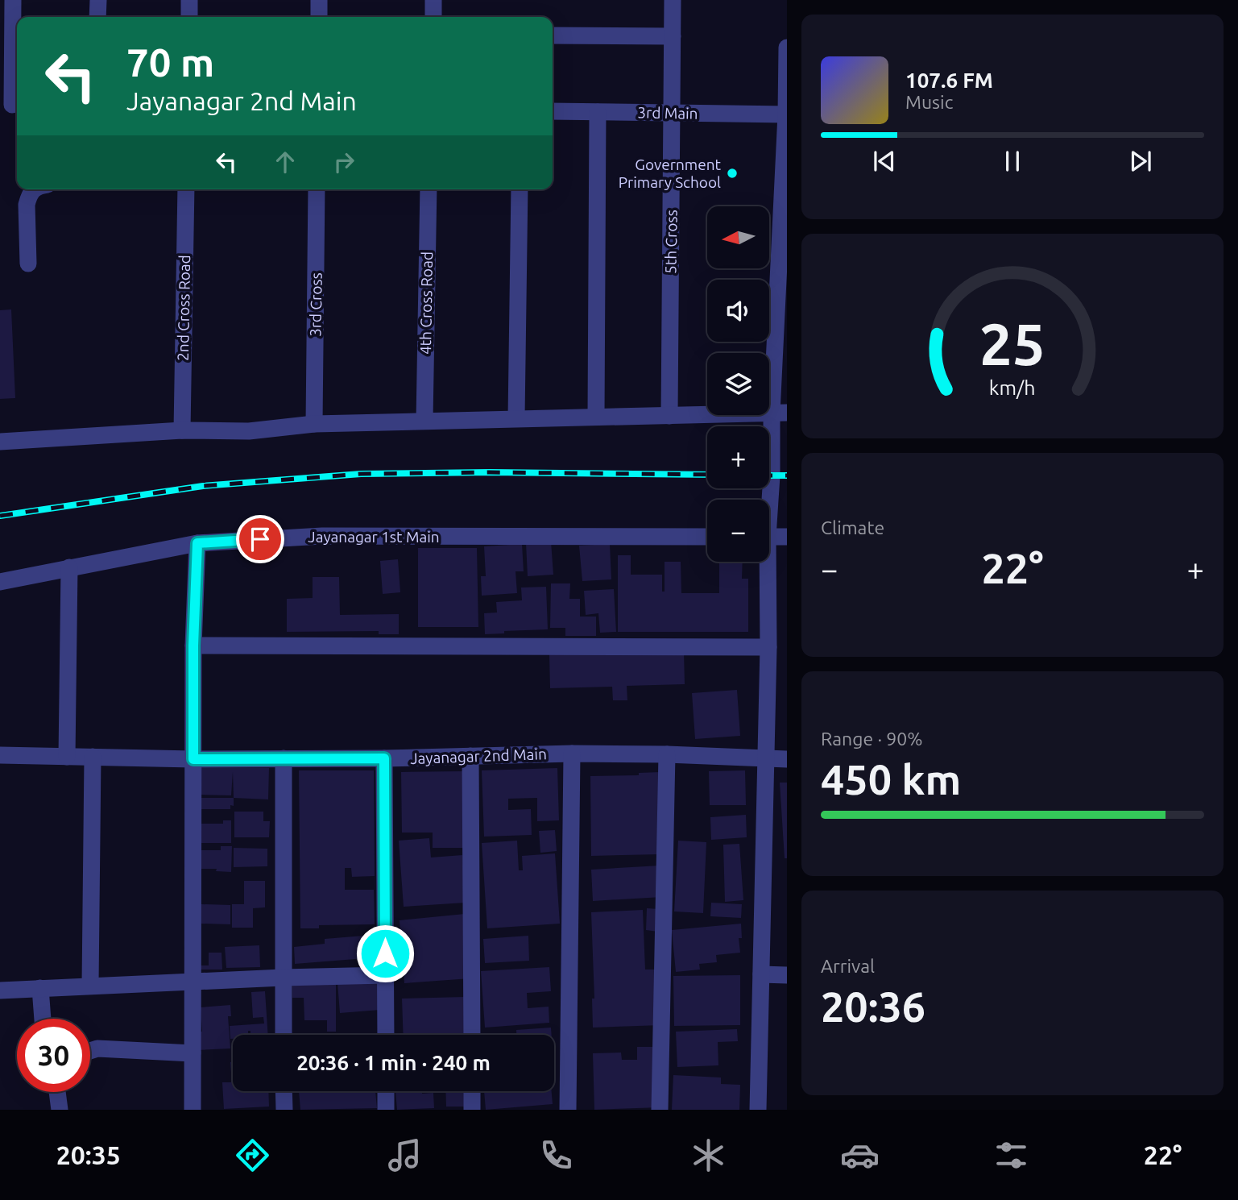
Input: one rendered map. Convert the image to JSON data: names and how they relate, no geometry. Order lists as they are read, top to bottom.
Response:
{
  "streets": {
    "street": [
      "3rd Main",
      "5th Cross",
      "4th Cross Road",
      "3rd Cross",
      "2nd Cross Road",
      "Jayanagar 1st Main",
      "Jayanagar 2nd Main"
    ]
  },
  "crossings": [
    ["3rd Main", "5th Cross"]
  ],
  "places": ["Government Primary School"],
  "north": "left",
  "page": {
    "turn": ["70 m", "Jayanagar 2nd Main"],
    "song": ["107.6 FM", "Music"],
    "map_buttons": ["+", "−"],
    "tile": [
      "Climate",
      ["Range · 90%", "450 km"],
      ["Arrival", "20:36"]
    ],
    "heat": ["−", "22°", "+"],
    "limit": "30",
    "trip": "20:36 · 1 min · 240 m",
    "tabs": ["20:35", "22°"],
    "gauge": ["25", "km/h"]
  }
}
